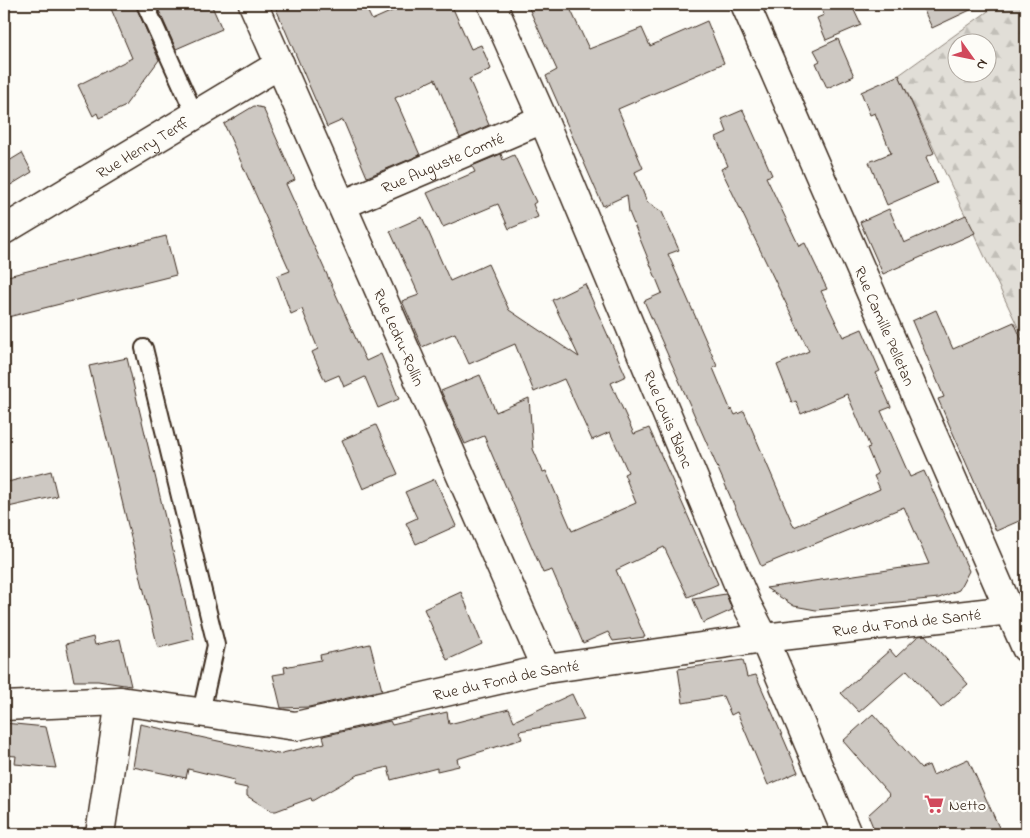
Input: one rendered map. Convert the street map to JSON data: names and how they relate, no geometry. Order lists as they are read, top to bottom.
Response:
{
  "streets": {
    "street": [
      "Rue Henry Terff",
      "Rue Auguste Comté",
      "Rue Camille Pelletan",
      "Rue Ledru-Rollin",
      "Rue Louis Blanc",
      "Rue du Fond de Santé"
    ]
  },
  "crossings": [
    ["Rue Henry Terff", "Rue Ledru-Rollin"],
    ["Rue Auguste Comté", "Rue Ledru-Rollin"],
    ["Rue Auguste Comté", "Rue Louis Blanc"],
    ["Rue Camille Pelletan", "Rue du Fond de Santé"],
    ["Rue Ledru-Rollin", "Rue du Fond de Santé"],
    ["Rue Louis Blanc", "Rue du Fond de Santé"]
  ],
  "places": {
    "supermarket": ["Netto"]
  },
  "north": "bottom right"
}
